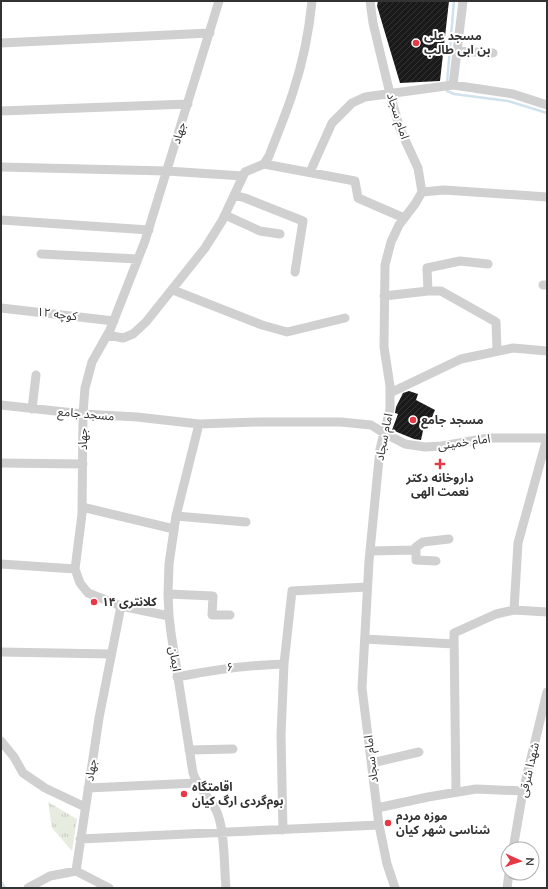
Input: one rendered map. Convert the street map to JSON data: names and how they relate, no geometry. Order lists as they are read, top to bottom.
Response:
{
  "streets": {
    "street": [
      "امام سجاد",
      "جهاد",
      "کوچه ۱۲",
      "مسجد جامع",
      "امام خمینی",
      "ایمان",
      "۶",
      "شهدا شرقی"
    ]
  },
  "crossings": [
    ["امام سجاد", "مسجد جامع"],
    ["امام سجاد", "امام خمینی"],
    ["جهاد", "کوچه ۱۲"],
    ["جهاد", "مسجد جامع"],
    ["مسجد جامع", "امام خمینی"],
    ["مسجد جامع", "ایمان"],
    ["ایمان", "۶"]
  ],
  "places": {
    "other": [
      "مسجد علی بن ابی طالب",
      "مسجد جامع",
      "کلانتری ۱۴",
      "اقامتگاه بوم‌گردی ارگ کیان",
      "موزه مردم شناسی شهر کیان"
    ],
    "health": ["داروخانه دکتر نعمت الهی"]
  },
  "north": "right"
}
